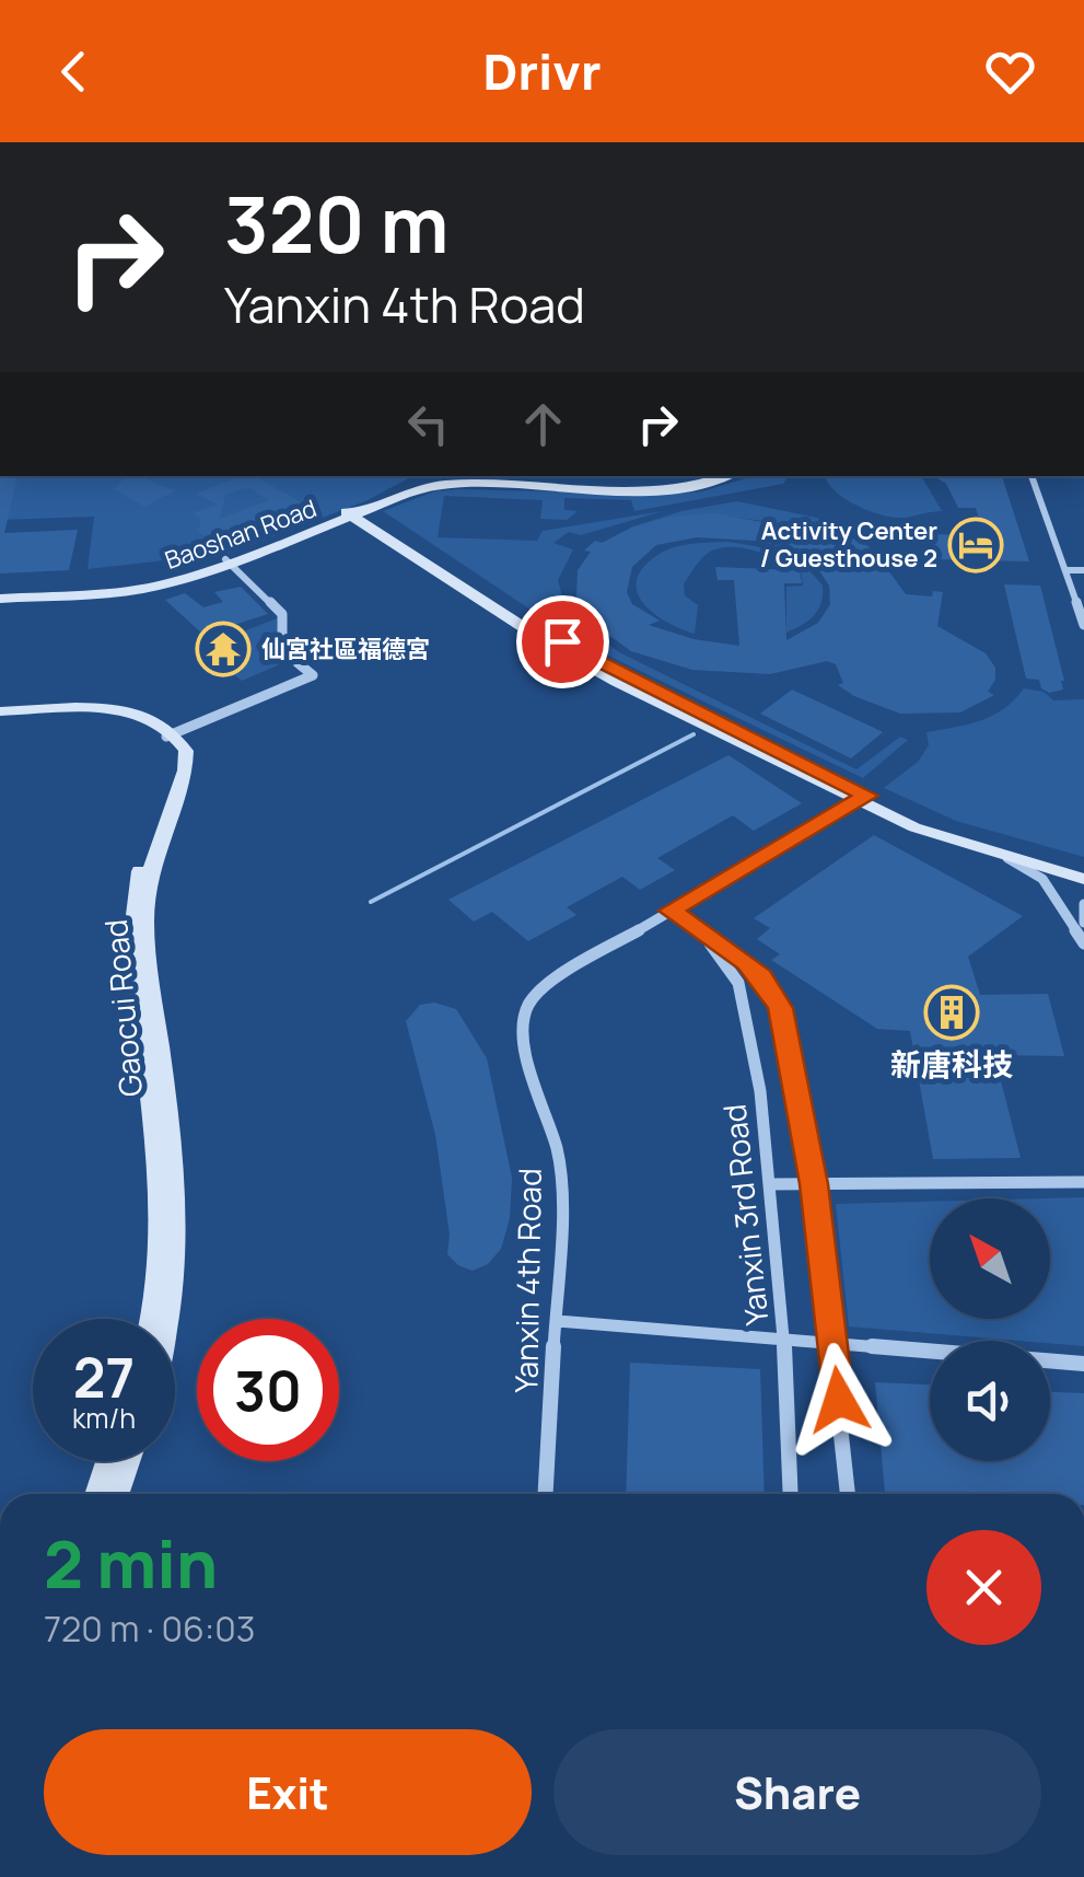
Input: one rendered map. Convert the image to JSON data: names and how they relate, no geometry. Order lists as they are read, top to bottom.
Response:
{
  "streets": {
    "street": [
      "Baoshan Road",
      "Gaocui Road",
      "Yanxin 3rd Road",
      "Yanxin 4th Road"
    ]
  },
  "crossings": [
    ["Yanxin 3rd Road", "Yanxin 4th Road"]
  ],
  "places": {
    "hotel": ["Activity Center / Guesthouse 2"],
    "temple": ["仙宮社區福德宮"],
    "building": ["新唐科技"]
  },
  "north": "top left",
  "page": {
    "header": "Drivr",
    "turn": ["320 m", "Yanxin 4th Road"],
    "speed": "27 km/h",
    "limit": "30",
    "heading": ["2 min", "720 m · 06:03"],
    "buttons": ["Exit", "Share"]
  }
}
